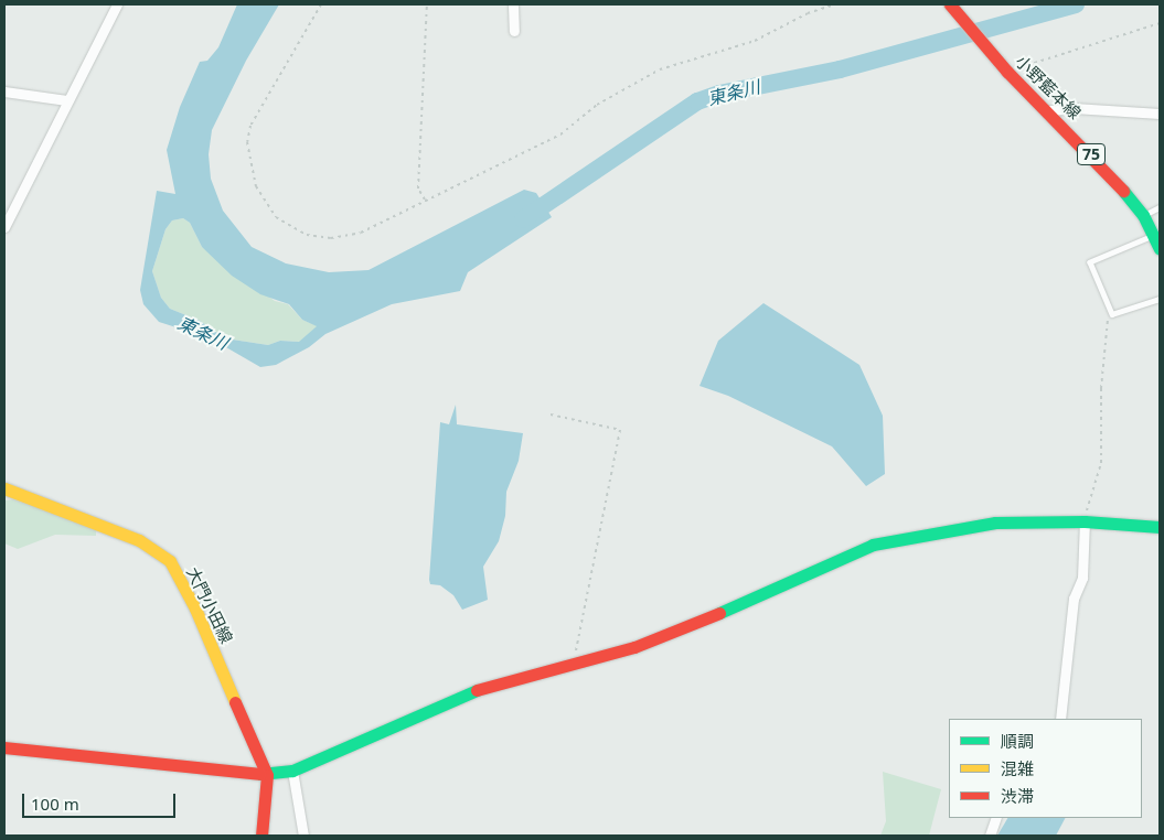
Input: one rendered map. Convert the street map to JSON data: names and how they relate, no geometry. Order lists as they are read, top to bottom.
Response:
{
  "streets": {
    "street": ["小野藍本線", "75", "大門小田線"]
  },
  "water": ["東条川"],
  "legend": ["順調", "混雑", "渋滞"],
  "scale_bar": "100 m"
}
